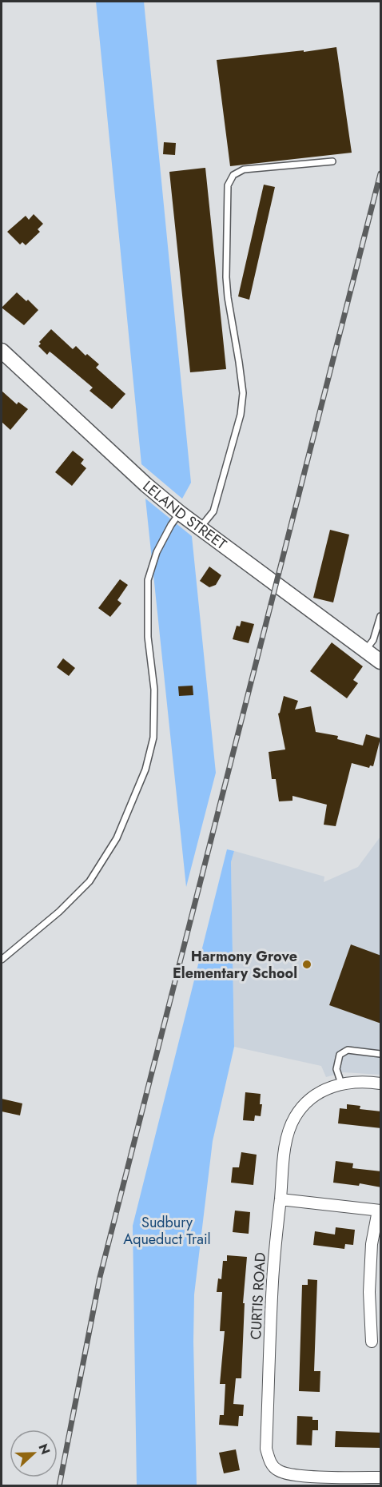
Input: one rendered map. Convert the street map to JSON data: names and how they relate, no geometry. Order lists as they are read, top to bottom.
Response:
{
  "streets": {
    "street": ["LELAND STREET", "CURTIS ROAD"]
  },
  "parks": ["Sudbury Aqueduct Trail"],
  "places": ["Harmony Grove Elementary School"],
  "north": "right"
}
